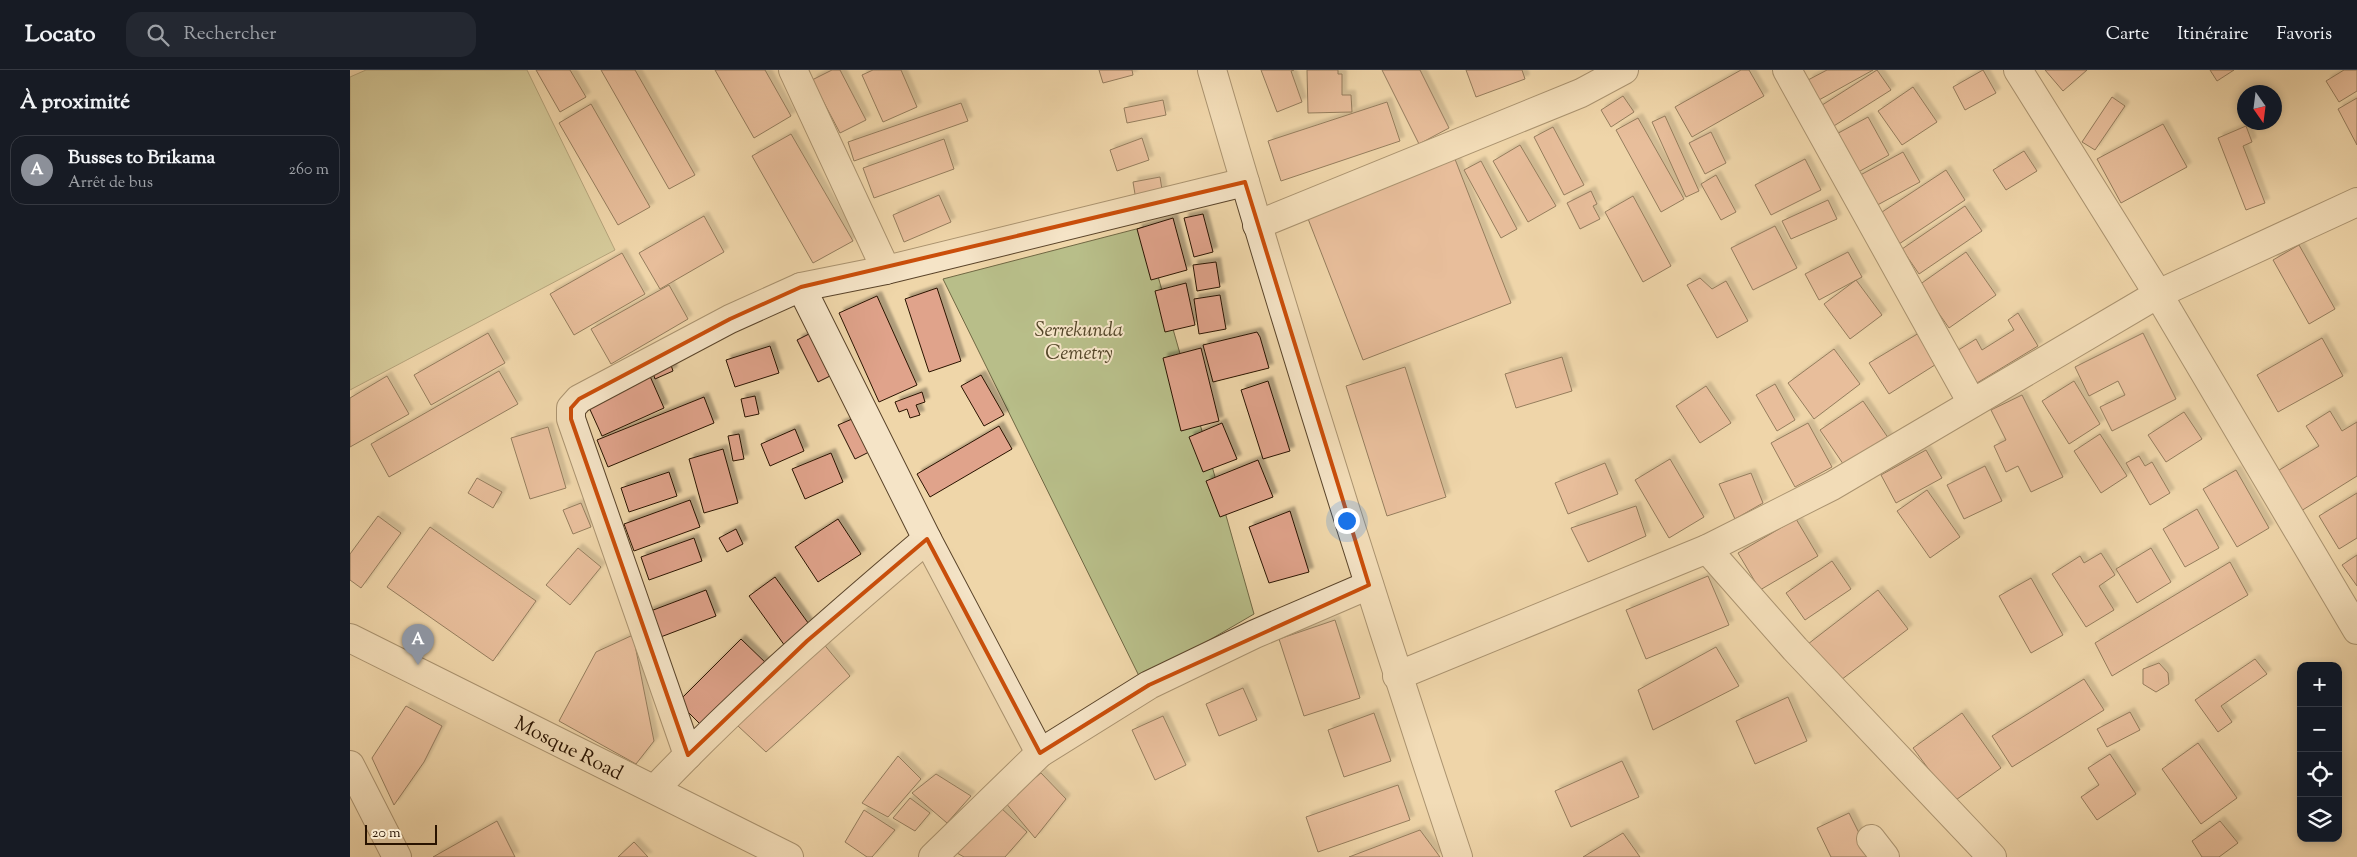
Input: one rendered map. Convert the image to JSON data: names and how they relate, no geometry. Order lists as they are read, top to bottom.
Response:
{
  "streets": {
    "street": ["Mosque Road"]
  },
  "parks": ["Serrekunda Cemetry"],
  "scale_bar": "20 m",
  "north": "bottom",
  "page": {
    "header": "Locato",
    "search": "Rechercher",
    "nav": ["Carte", "Itinéraire", "Favoris"],
    "heading": "À proximité",
    "list": [
      {
        "mark": "A",
        "name": "Busses to Brikama",
        "note": "Arrêt de bus",
        "value": "260 m"
      }
    ],
    "pins": "A",
    "map_buttons": ["+", "−"],
    "scale": "20 m"
  }
}
